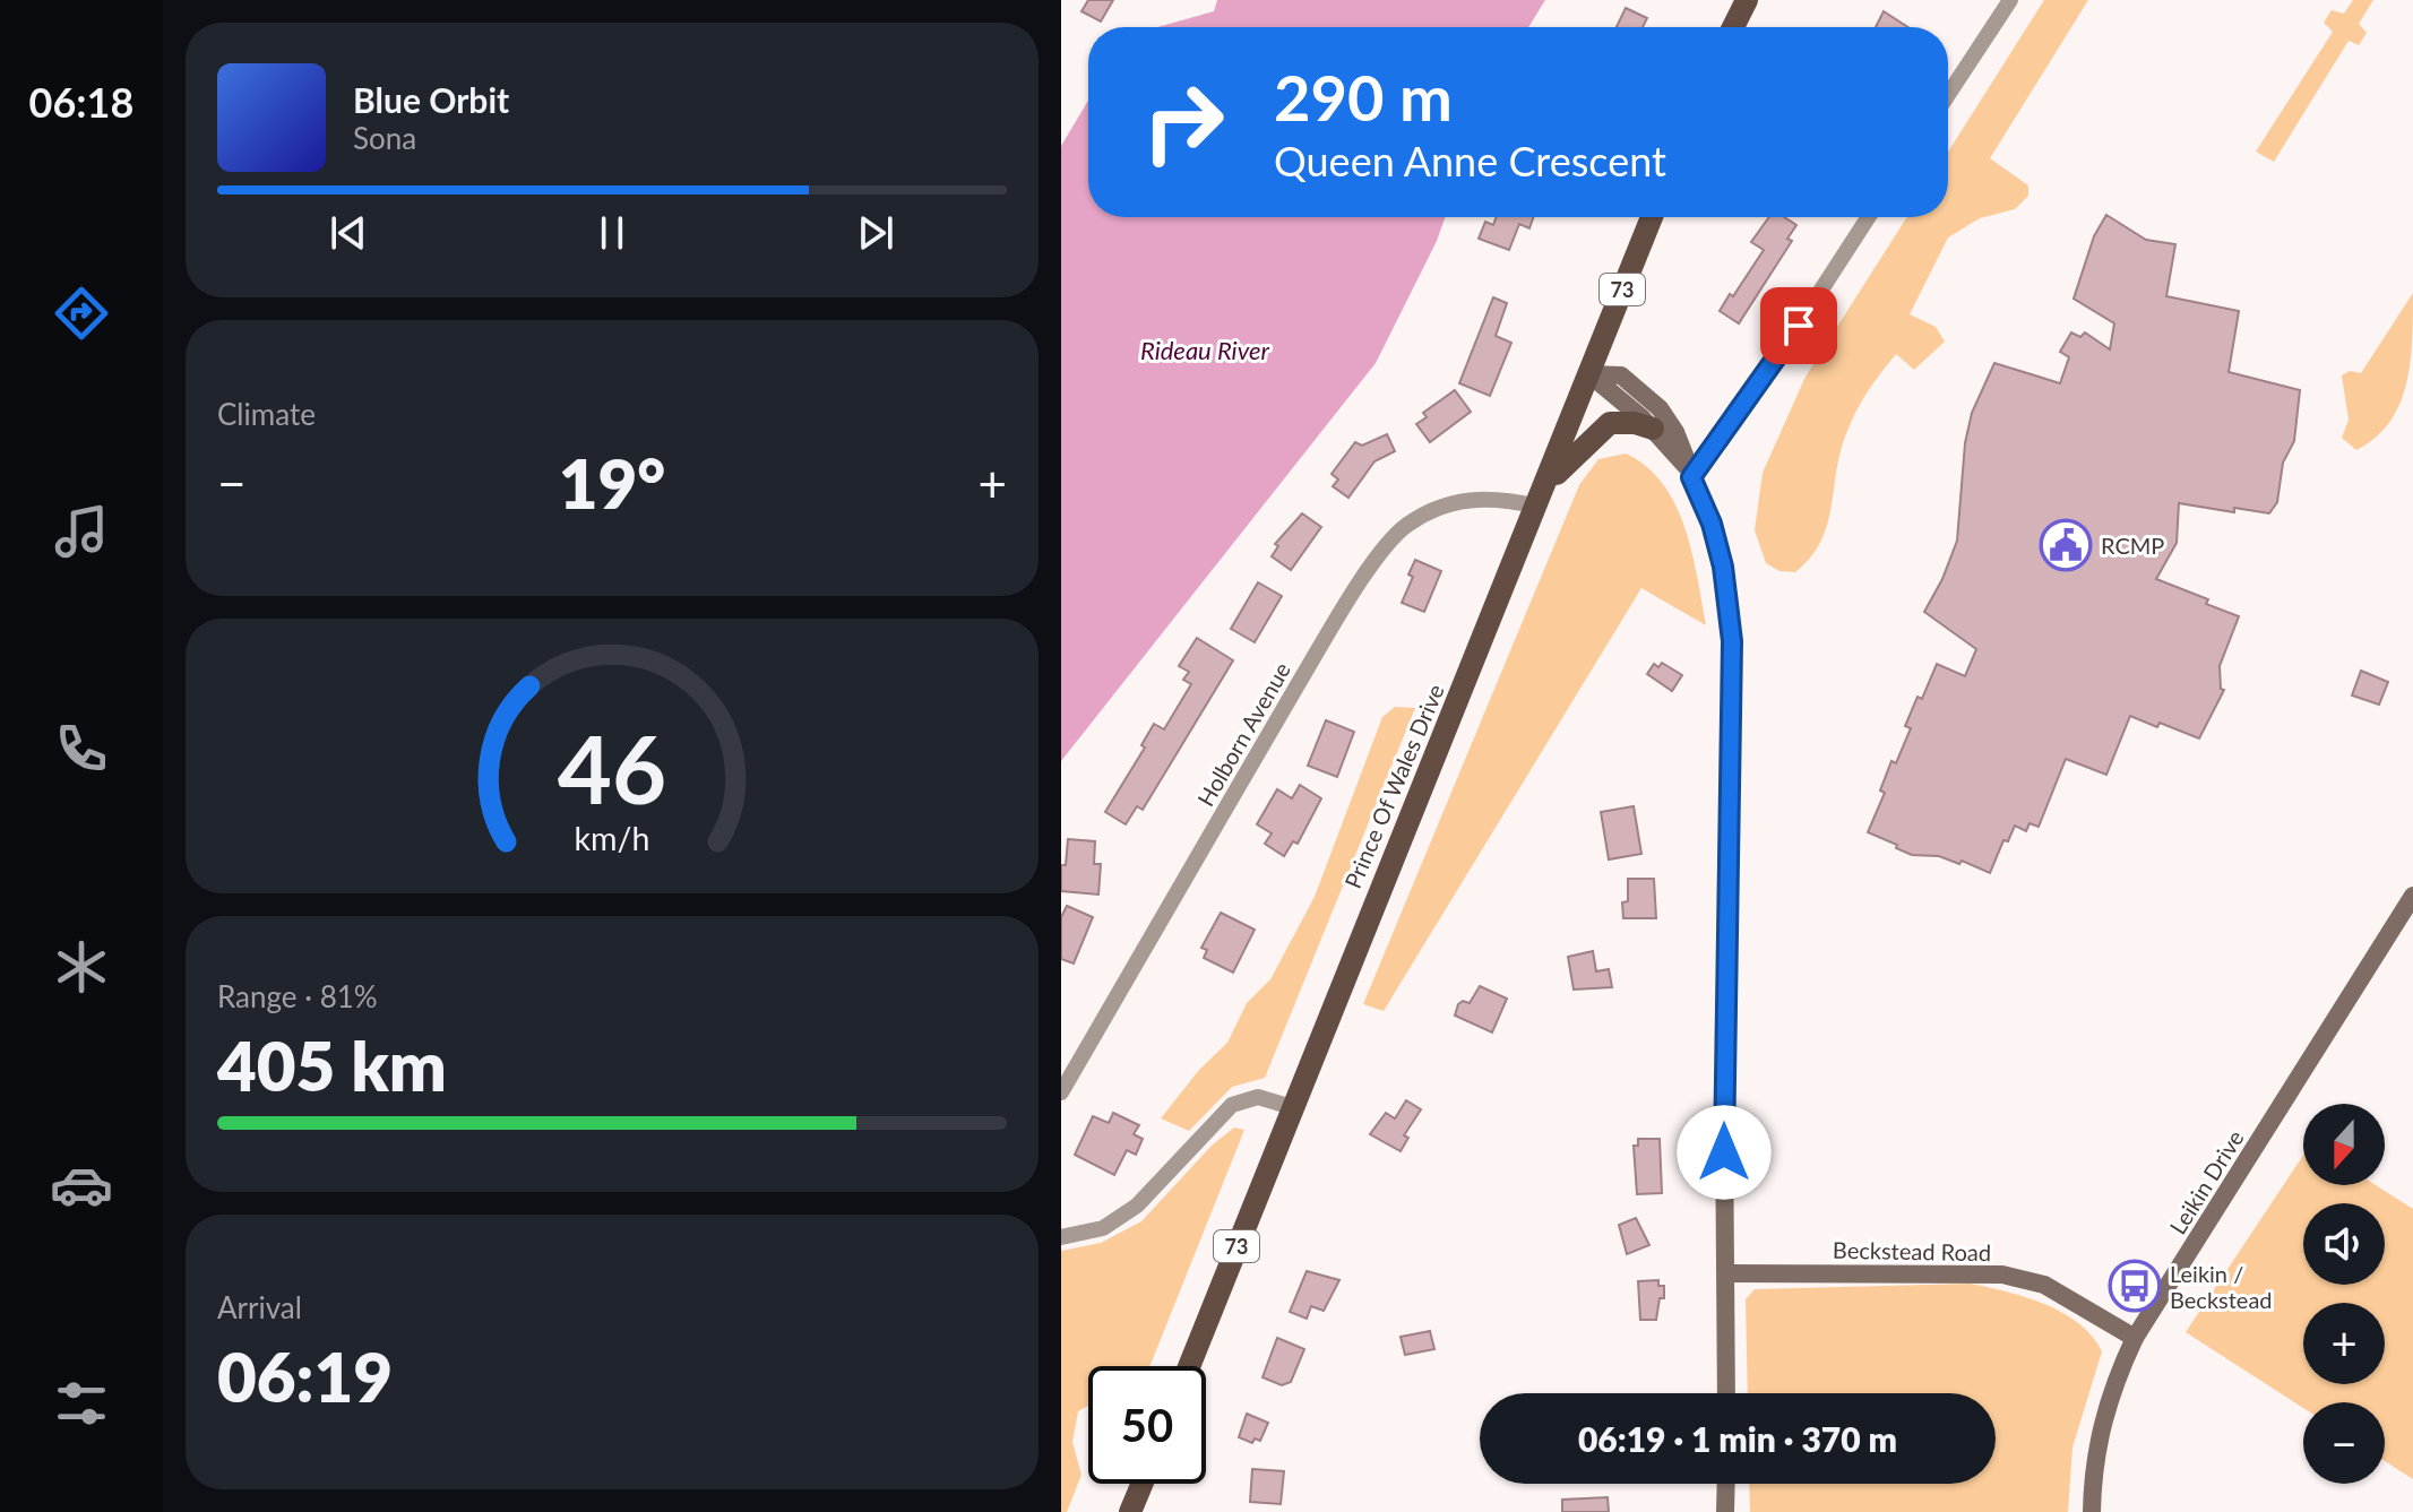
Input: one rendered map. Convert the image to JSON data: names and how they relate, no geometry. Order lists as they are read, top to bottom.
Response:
{
  "streets": {
    "main road": [
      "73",
      "Prince Of Wales Drive",
      "Leikin Drive",
      "Beckstead Road"
    ],
    "street": ["Holborn Avenue"]
  },
  "crossings": [
    ["Holborn Avenue", "Prince Of Wales Drive"],
    ["Leikin Drive", "Beckstead Road"]
  ],
  "water": ["Rideau River"],
  "places": {
    "public building": ["RCMP"],
    "bus stop": ["Leikin / Beckstead"]
  },
  "north": "bottom",
  "page": {
    "tabs": "06:18",
    "turn": ["290 m", "Queen Anne Crescent"],
    "song": ["Blue Orbit", "Sona"],
    "tile": [
      "Climate",
      ["Range · 81%", "405 km"],
      ["Arrival", "06:19"]
    ],
    "heat": ["−", "19°", "+"],
    "map_buttons": ["+", "−"],
    "limit": "50",
    "trip": "06:19 · 1 min · 370 m",
    "gauge": ["46", "km/h"]
  }
}
